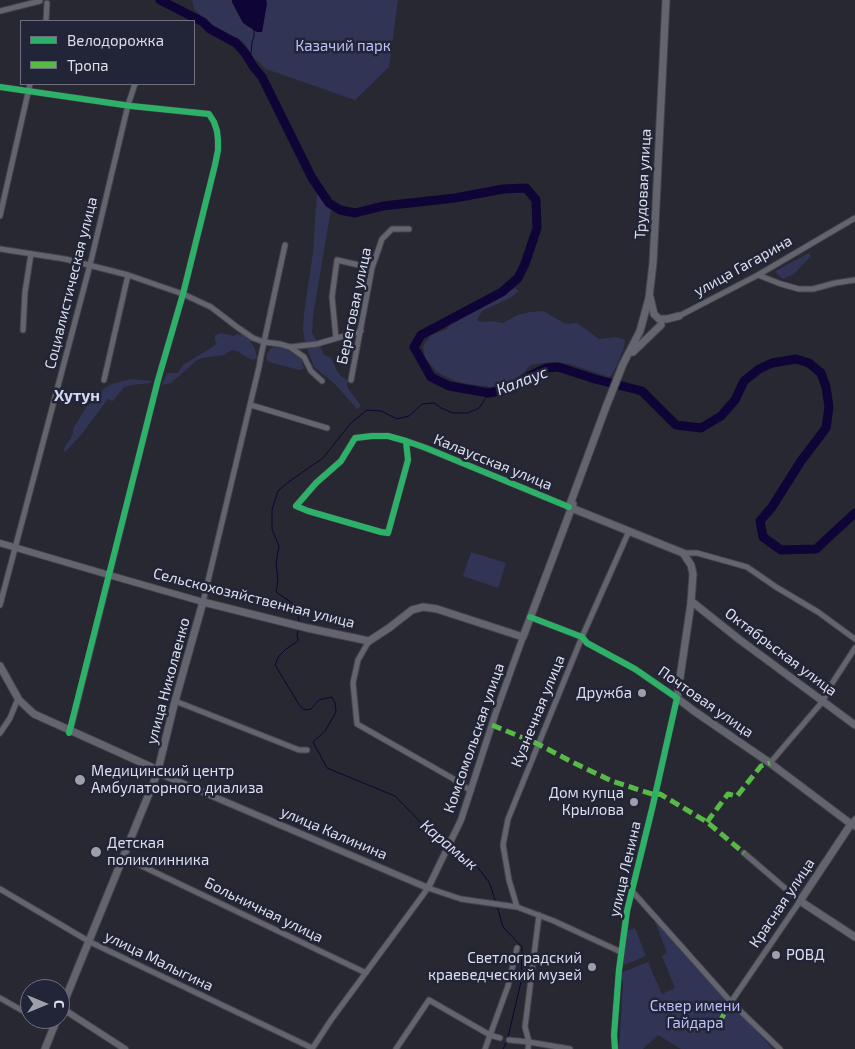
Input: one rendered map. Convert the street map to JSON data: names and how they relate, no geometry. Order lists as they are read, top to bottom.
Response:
{
  "streets": {
    "main road": [
      "Трудовая улица",
      "улица Гагарина",
      "Калаусская улица",
      "Сельскохозяйственная улица",
      "Октябрьская улица",
      "улица Николаенко",
      "Почтовая улица",
      "Комсомольская улица",
      "улица Калинина",
      "улица Ленина",
      "Красная улица"
    ],
    "street": [
      "Социалистическая улица",
      "Береговая улица",
      "Кузнечная улица",
      "Больничная улица",
      "улица Малыгина"
    ]
  },
  "crossings": [
    ["Трудовая улица", "улица Гагарина"],
    ["Трудовая улица", "Комсомольская улица"],
    ["Социалистическая улица", "Сельскохозяйственная улица"],
    ["Калаусская улица", "Кузнечная улица"],
    ["Калаусская улица", "Комсомольская улица"],
    ["Калаусская улица", "улица Ленина"],
    ["Сельскохозяйственная улица", "улица Николаенко"],
    ["Сельскохозяйственная улица", "Комсомольская улица"],
    ["Октябрьская улица", "улица Ленина"],
    ["улица Николаенко", "улица Калинина"],
    ["улица Николаенко", "Больничная улица"],
    ["улица Николаенко", "улица Малыгина"],
    ["Почтовая улица", "Кузнечная улица"],
    ["Почтовая улица", "Комсомольская улица"],
    ["Почтовая улица", "улица Ленина"],
    ["Почтовая улица", "Красная улица"],
    ["Кузнечная улица", "улица Калинина"],
    ["Комсомольская улица", "улица Калинина"],
    ["Комсомольская улица", "Больничная улица"],
    ["Комсомольская улица", "улица Малыгина"]
  ],
  "districts": ["Хутун"],
  "water": ["Калаус", "Карамык"],
  "parks": ["Казачий парк", "Сквер имени Гайдара"],
  "places": [
    "Дружба",
    "Медицинский центр Амбулаторного диализа",
    "Дом купца Крылова",
    "Детская поликлинника",
    "РОВД",
    "Светлоградский краеведческий музей"
  ],
  "legend": ["Велодорожка", "Тропа"],
  "north": "right"
}
